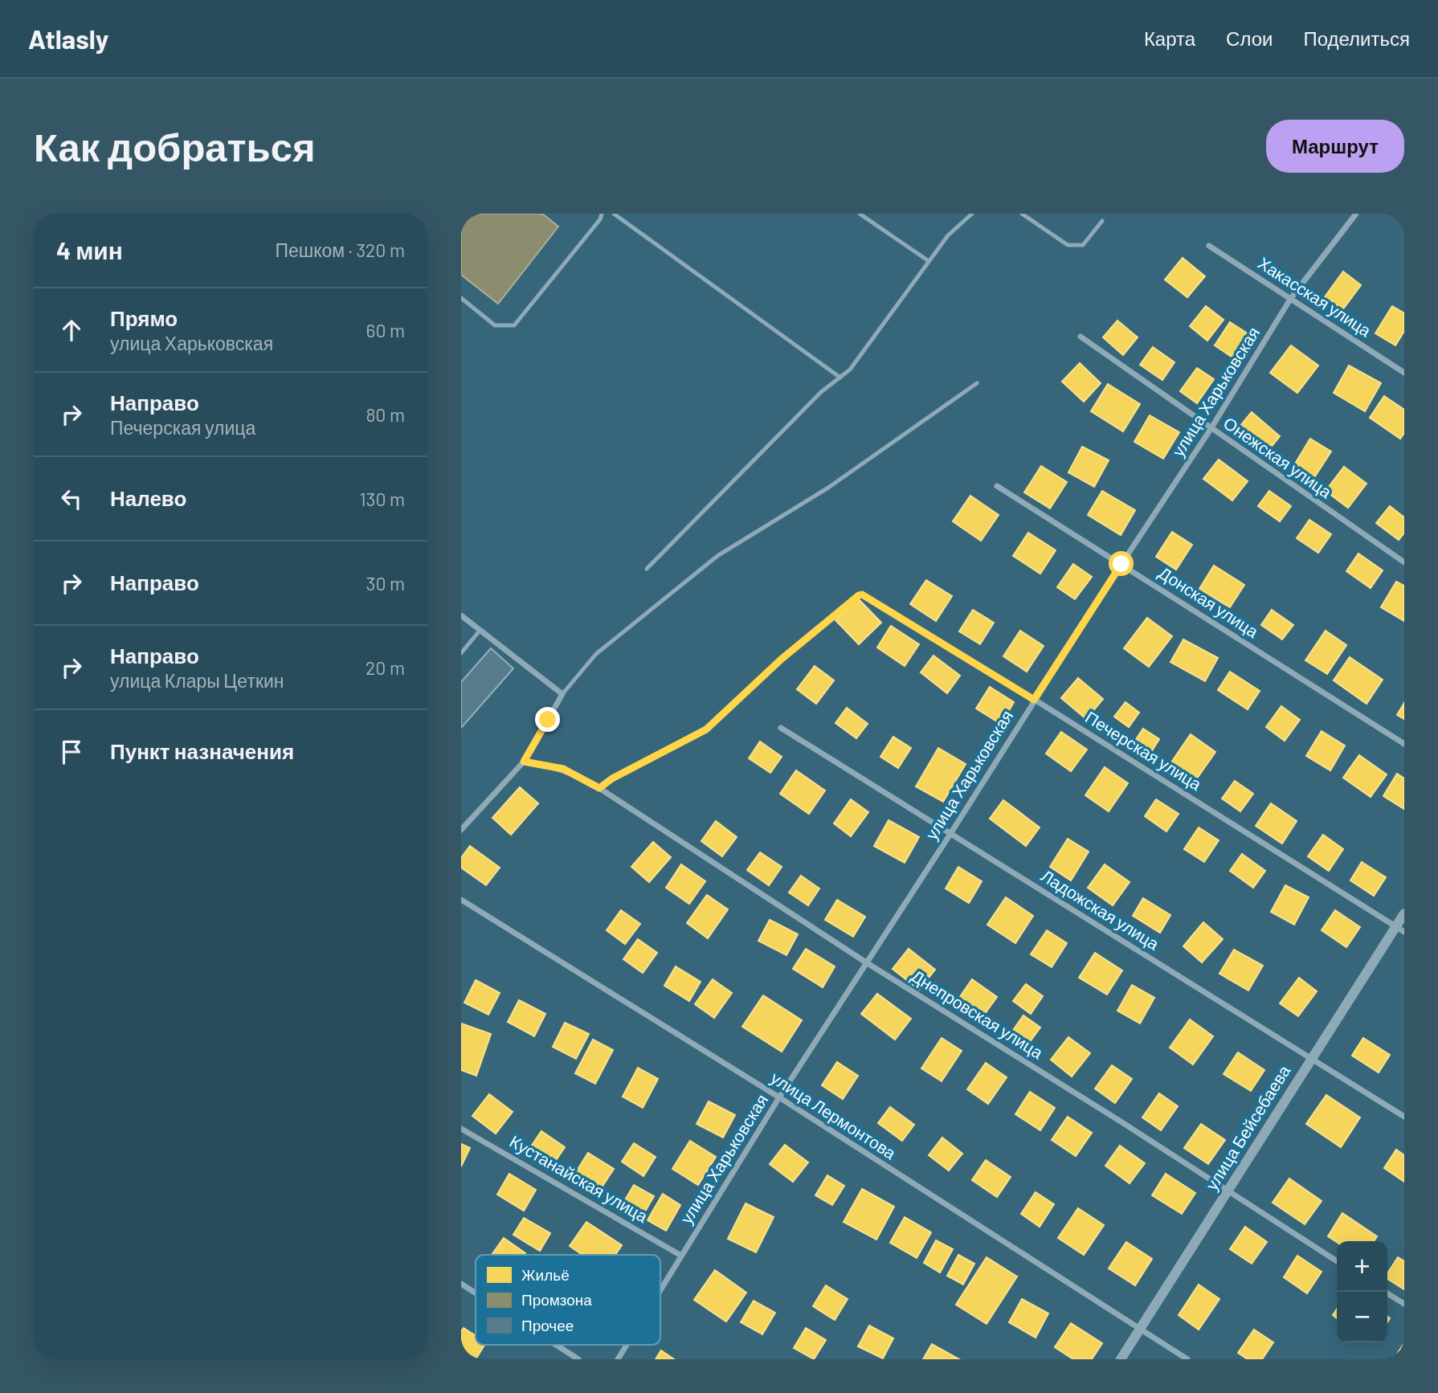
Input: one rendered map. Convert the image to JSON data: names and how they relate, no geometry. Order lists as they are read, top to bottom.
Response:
{
  "streets": {
    "street": [
      "Хакасская улица",
      "улица Харьковская",
      "Онежская улица",
      "Донская улица",
      "Печерская улица",
      "Ладожская улица",
      "Днепровская улица",
      "улица Лермонтова",
      "улица Бейсебаева",
      "Кустанайская улица"
    ]
  },
  "crossings": [
    ["Хакасская улица", "улица Харьковская"],
    ["улица Харьковская", "Онежская улица"],
    ["улица Харьковская", "Донская улица"],
    ["улица Харьковская", "Печерская улица"],
    ["улица Харьковская", "Ладожская улица"],
    ["улица Харьковская", "Днепровская улица"],
    ["улица Харьковская", "улица Лермонтова"],
    ["улица Харьковская", "Кустанайская улица"],
    ["Печерская улица", "Днепровская улица"],
    ["Печерская улица", "улица Бейсебаева"],
    ["Ладожская улица", "улица Бейсебаева"],
    ["Днепровская улица", "улица Бейсебаева"],
    ["улица Лермонтова", "улица Бейсебаева"]
  ],
  "legend": ["Жильё", "Промзона", "Прочее"],
  "page": {
    "header": "Atlasly",
    "nav": ["Карта", "Слои", "Поделиться"],
    "buttons": "Маршрут",
    "title": "Как добраться",
    "heading": ["4 мин", "Пешком · 320 m"],
    "list": [
      ["Прямо", "улица Харьковская", "60 m"],
      ["Направо", "Печерская улица", "80 m"],
      ["Налево", "130 m"],
      ["Направо", "30 m"],
      ["Направо", "улица Клары Цеткин", "20 m"],
      "Пункт назначения"
    ],
    "map_buttons": ["+", "−"]
  }
}
